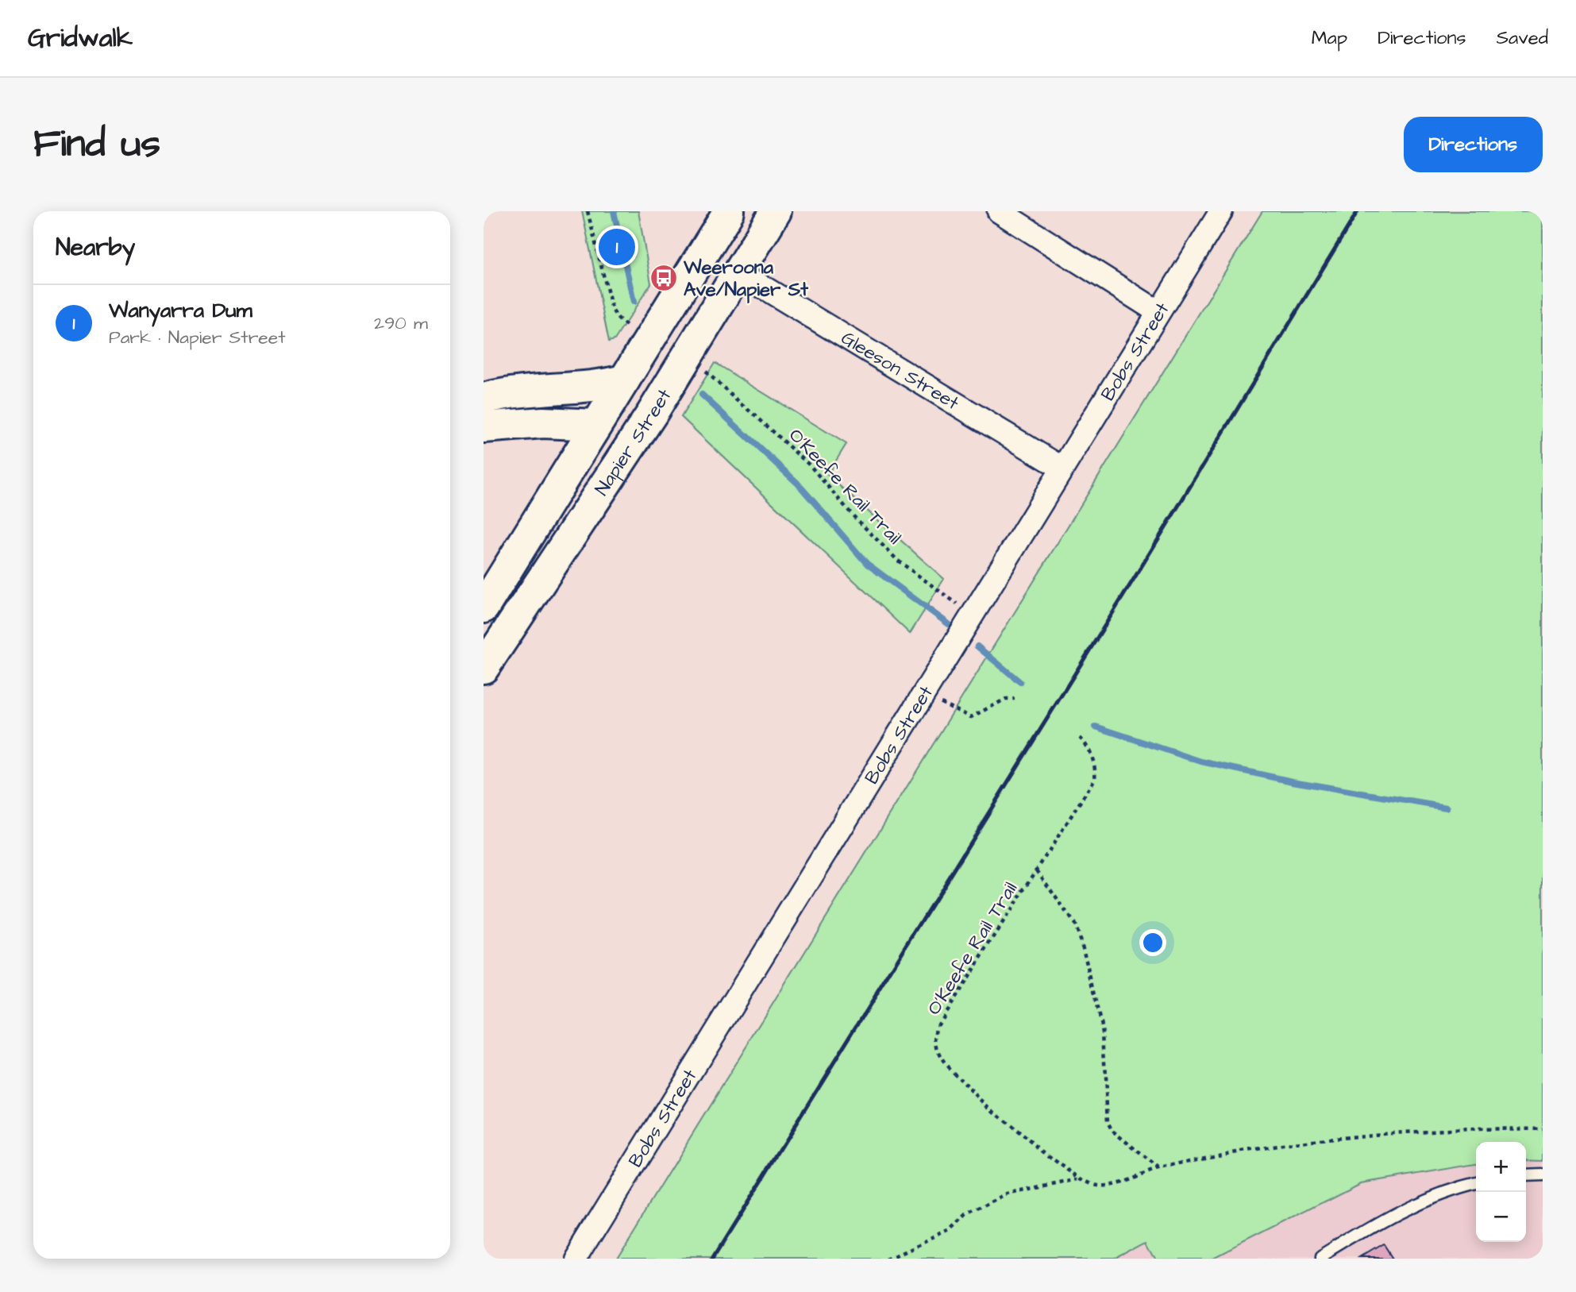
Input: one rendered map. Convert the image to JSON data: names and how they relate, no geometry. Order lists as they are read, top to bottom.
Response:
{
  "streets": {
    "main road": ["Napier Street"],
    "street": ["Bobs Street", "Gleeson Street"],
    "path": ["O'Keefe Rail Trail"]
  },
  "crossings": [
    ["Bobs Street", "Gleeson Street"],
    ["Bobs Street", "O'Keefe Rail Trail"],
    ["Gleeson Street", "Napier Street"]
  ],
  "places": {
    "bus stop": ["Weeroona Ave/Napier St"]
  },
  "page": {
    "header": "Gridwalk",
    "nav": ["Map", "Directions", "Saved"],
    "buttons": "Directions",
    "title": "Find us",
    "heading": "Nearby",
    "pins": "1",
    "list": [
      {
        "mark": "1",
        "name": "Wanyarra Dum",
        "note": "Park · Napier Street",
        "value": "290 m"
      }
    ],
    "map_buttons": ["+", "−"]
  }
}
